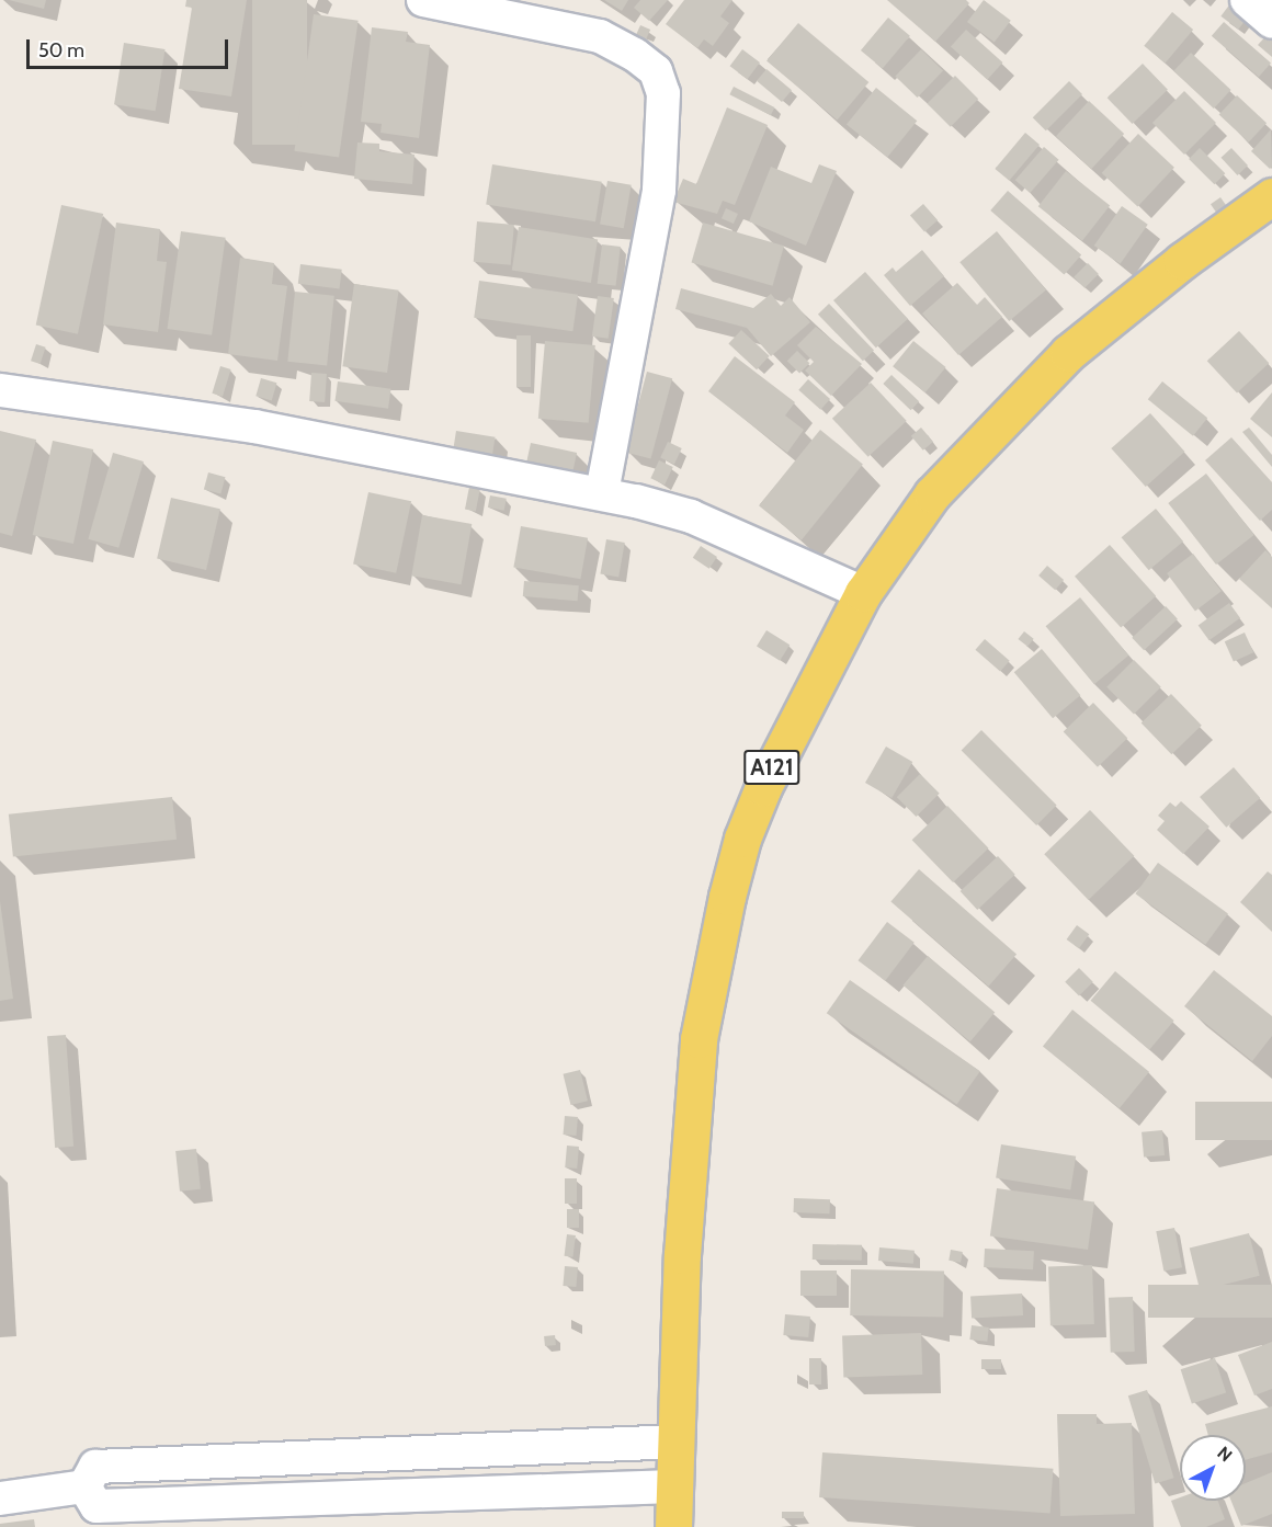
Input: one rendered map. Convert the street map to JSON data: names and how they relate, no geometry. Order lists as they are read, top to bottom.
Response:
{
  "streets": {
    "main road": ["A121"]
  },
  "scale_bar": "50 m",
  "north": "top right"
}
